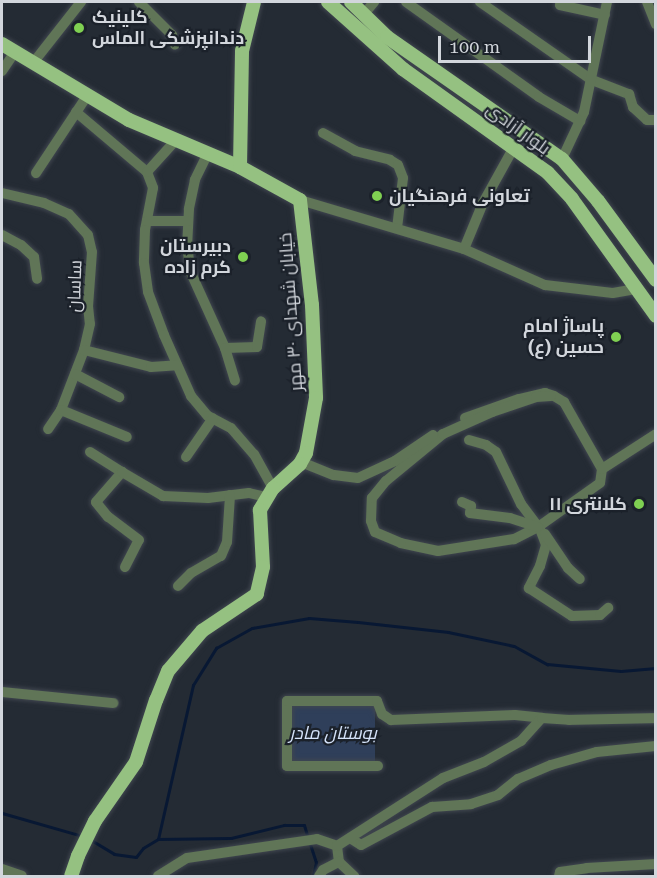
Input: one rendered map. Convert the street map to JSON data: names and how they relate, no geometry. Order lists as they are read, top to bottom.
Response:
{
  "streets": {
    "main road": ["بلوار آزادی", "خیابان شهدای ۳۰ مهر"],
    "street": ["ساسان"]
  },
  "parks": ["بوستان مادر"],
  "places": [
    "کلینیک دندانپزشکی الماس",
    "تعاونی فرهنگیان",
    "دبیرستان کرم زاده",
    "پاساژ امام حسین (ع)",
    "کلانتری ۱۱"
  ],
  "scale_bar": "100 m"
}
